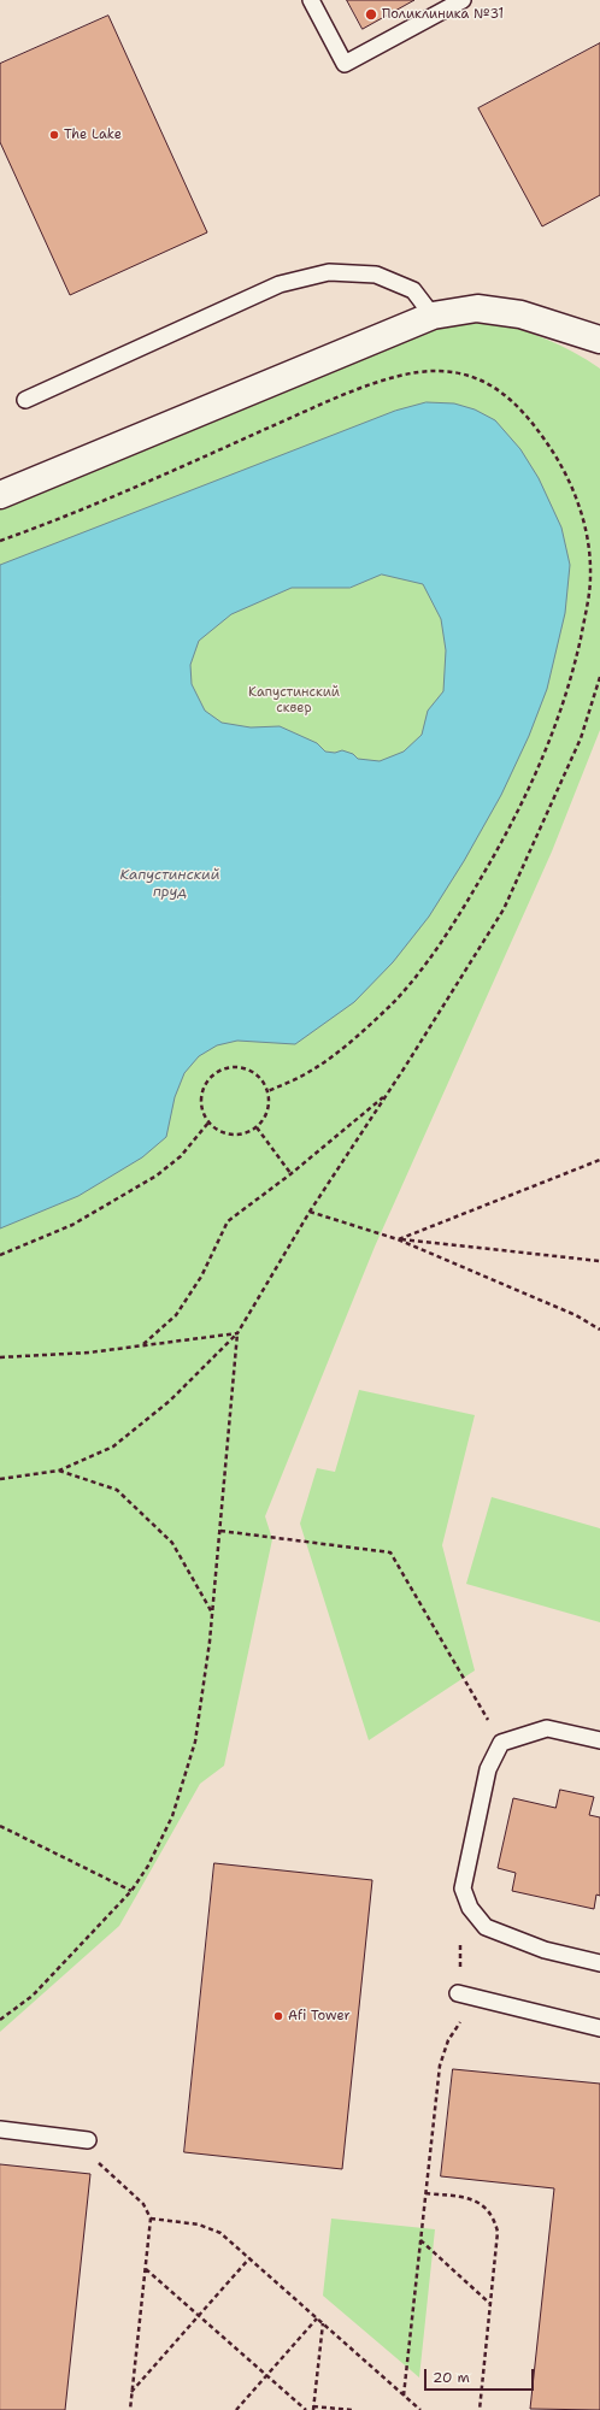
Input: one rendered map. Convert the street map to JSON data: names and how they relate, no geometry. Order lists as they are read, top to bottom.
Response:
{
  "water": ["Капустинский пруд"],
  "parks": ["Капустинский сквер"],
  "places": ["Поликлиника №31", "The Lake", "Afi Tower"],
  "scale_bar": "20 m"
}
